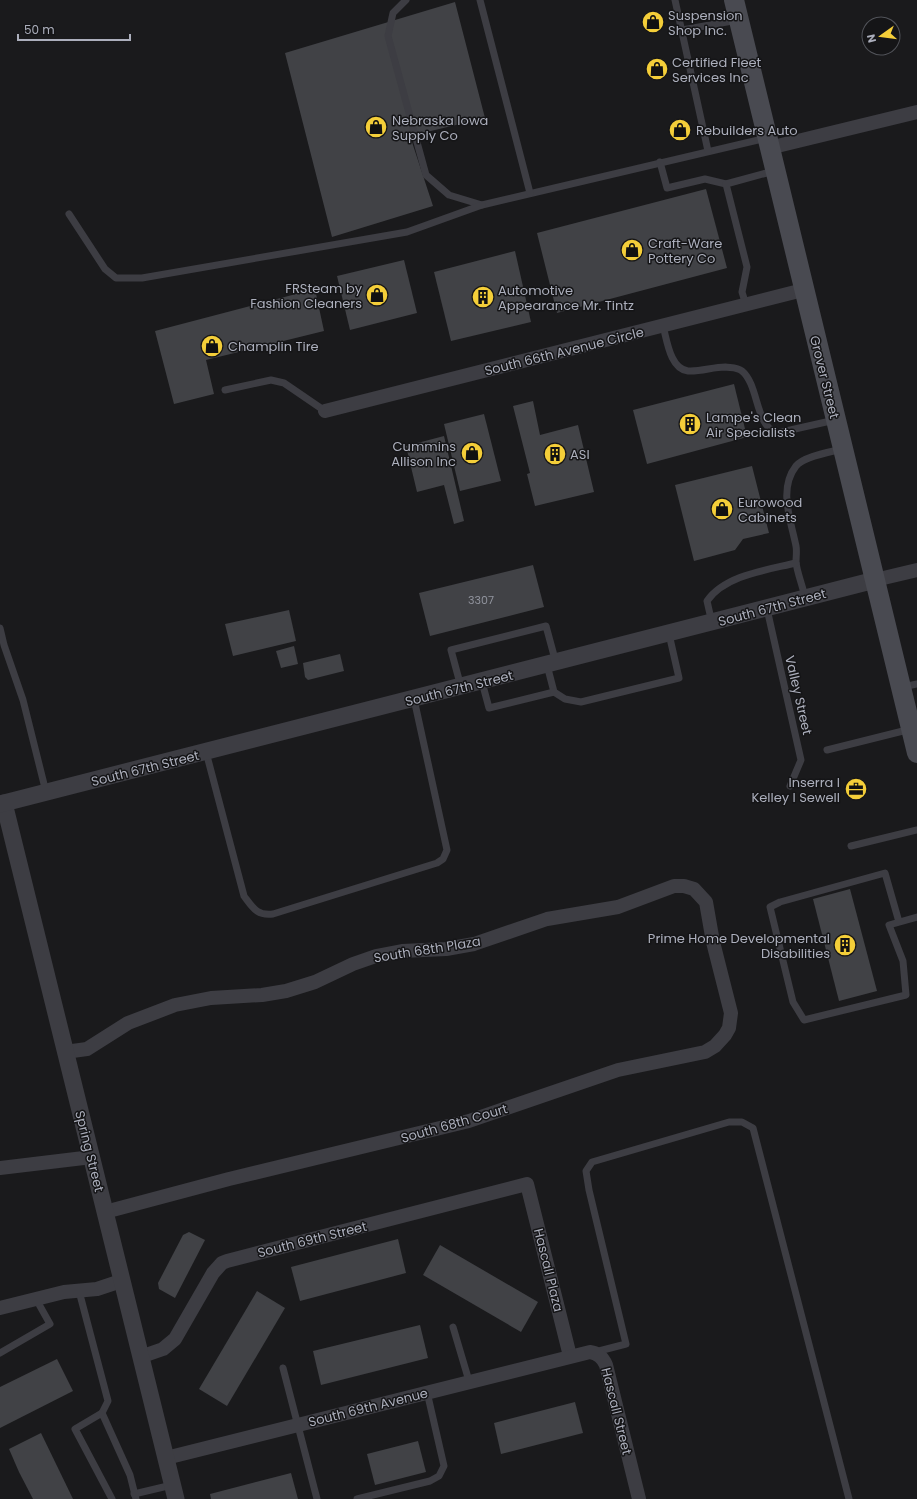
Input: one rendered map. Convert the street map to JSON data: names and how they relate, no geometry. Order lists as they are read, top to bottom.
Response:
{
  "streets": {
    "main road": ["Grover Street"],
    "street": [
      "South 66th Avenue Circle",
      "South 67th Street",
      "South 68th Plaza",
      "South 68th Court",
      "Spring Street",
      "South 69th Street",
      "Hascall Plaza",
      "South 69th Avenue",
      "Hascall Street"
    ],
    "lane": ["Valley Street"]
  },
  "crossings": [
    ["South 66th Avenue Circle", "Grover Street"],
    ["Grover Street", "South 67th Street"],
    ["South 67th Street", "Valley Street"],
    ["South 67th Street", "Spring Street"],
    ["South 68th Plaza", "South 68th Court"],
    ["South 68th Plaza", "Spring Street"],
    ["South 68th Court", "Spring Street"],
    ["Spring Street", "South 69th Street"],
    ["Spring Street", "South 69th Avenue"],
    ["South 69th Street", "Hascall Plaza"],
    ["Hascall Plaza", "South 69th Avenue"],
    ["Hascall Plaza", "Hascall Street"],
    ["South 69th Avenue", "Hascall Street"]
  ],
  "places": {
    "shop": [
      "Suspension Shop Inc.",
      "Certified Fleet Services Inc",
      "Nebraska Iowa Supply Co",
      "Rebuilders Auto",
      "Craft-Ware Pottery Co",
      "FRSteam by Fashion Cleaners",
      "Champlin Tire",
      "Cummins Allison Inc",
      "Eurowood Cabinets"
    ],
    "building": [
      "Automotive Appearance Mr. Tintz",
      "Lampe's Clean Air Specialists",
      "ASI",
      "Prime Home Developmental Disabilities"
    ],
    "office": ["Inserra l Kelley l Sewell"]
  },
  "house_numbers": ["3307"],
  "scale_bar": "50 m",
  "north": "left"
}
